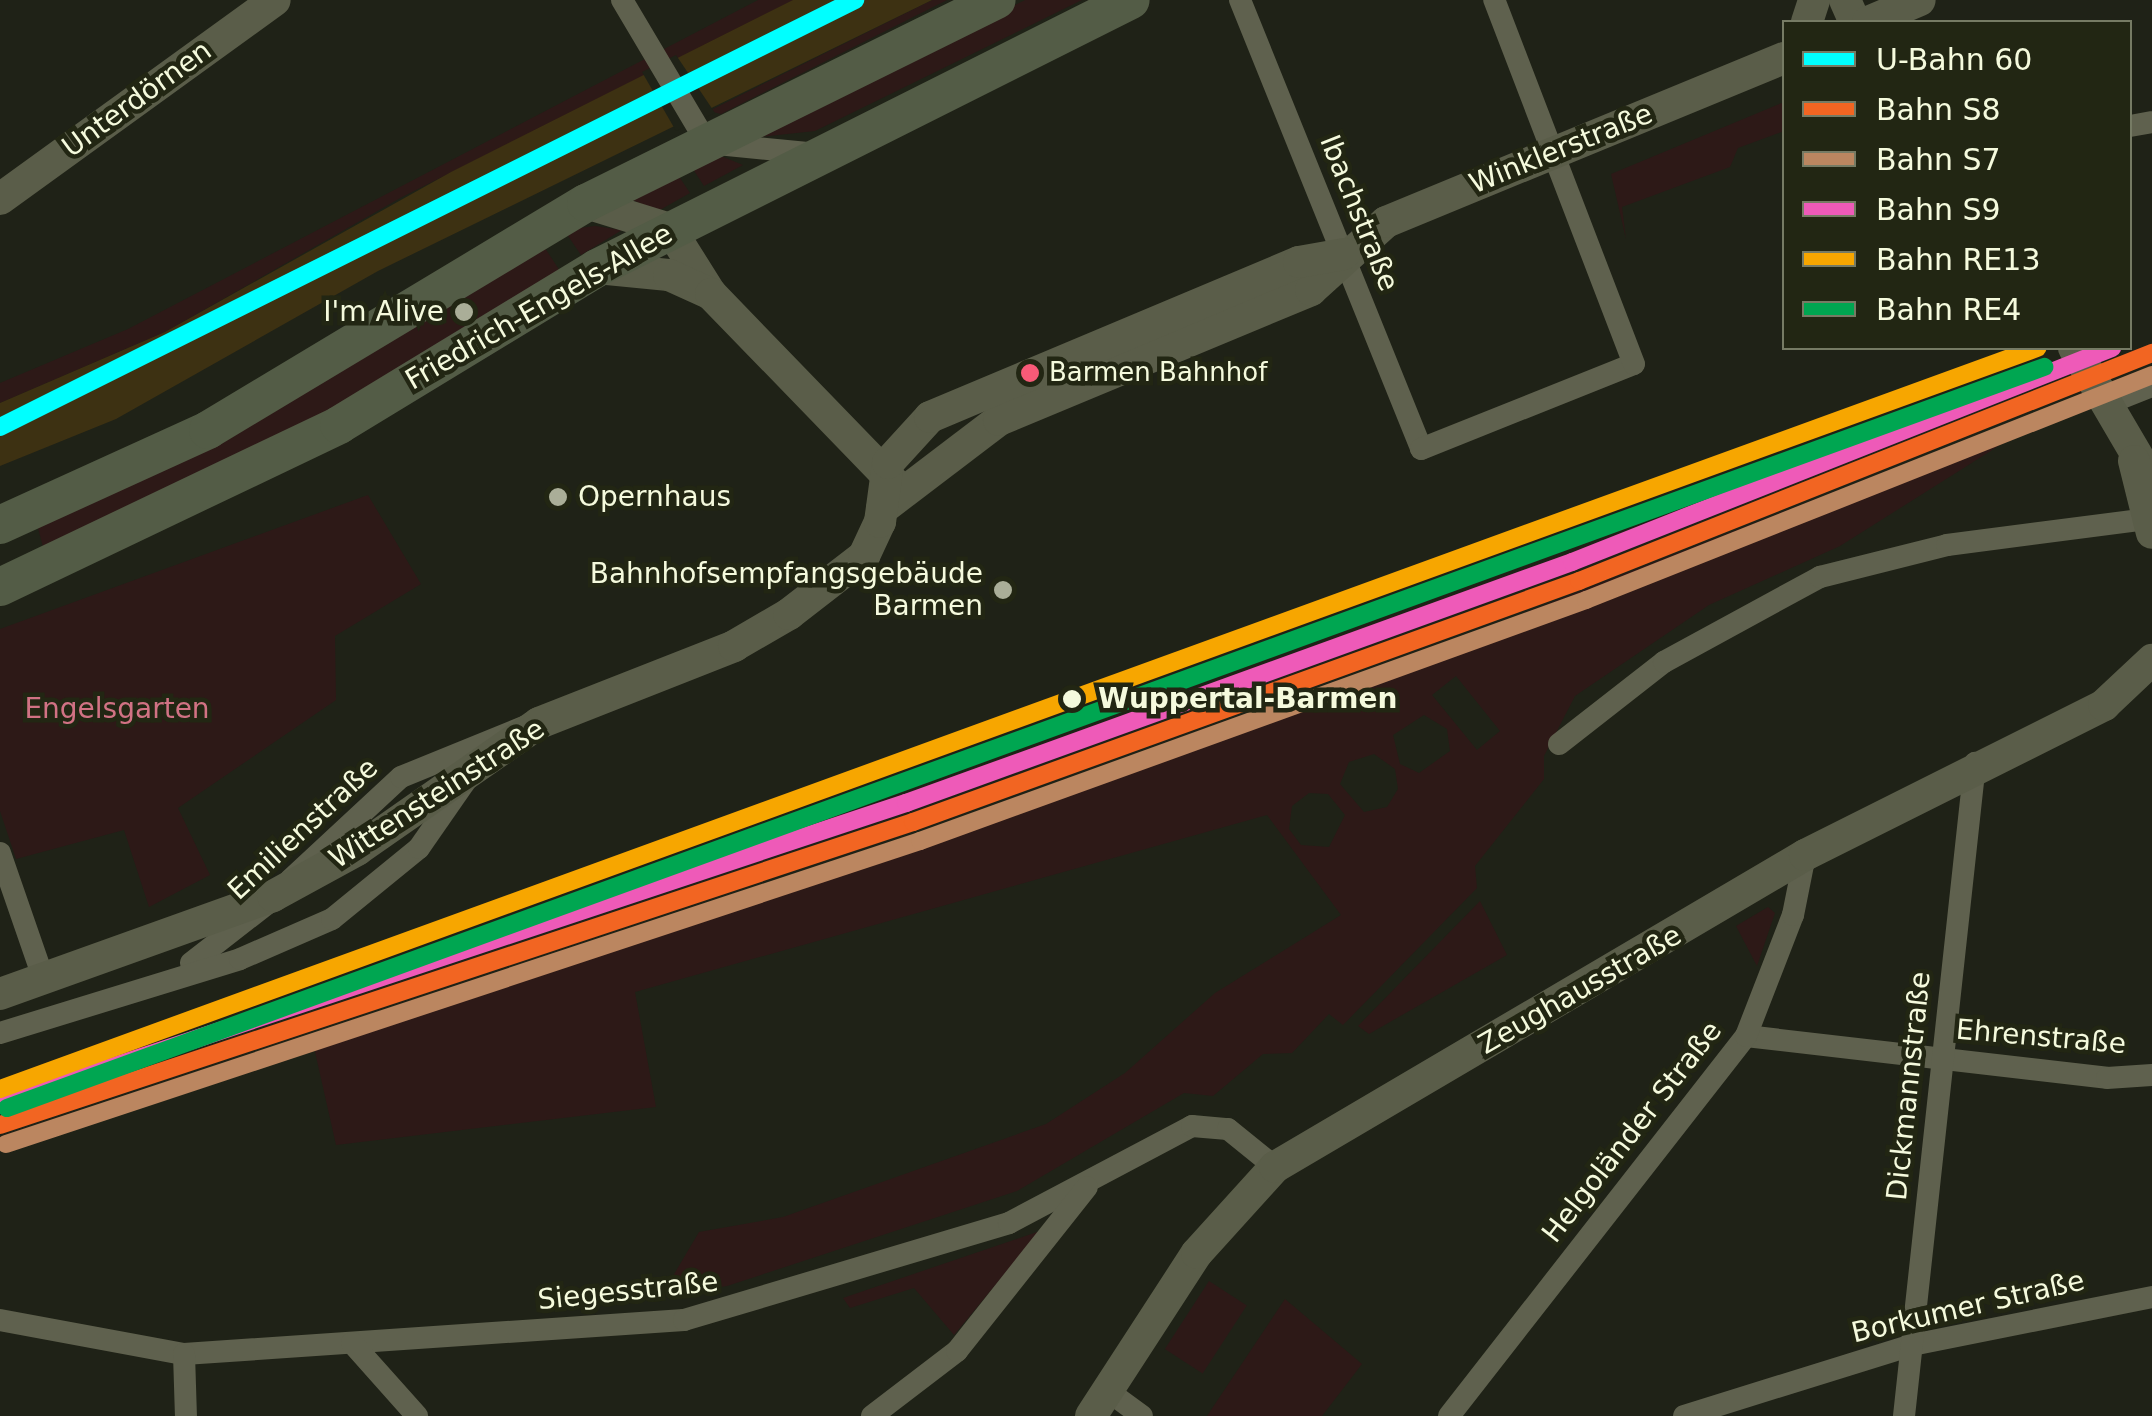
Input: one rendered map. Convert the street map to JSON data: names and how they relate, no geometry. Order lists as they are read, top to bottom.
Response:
{
  "streets": {
    "main road": ["Friedrich-Engels-Allee"],
    "street": [
      "Unterdörnen",
      "Winklerstraße",
      "Ibachstraße",
      "Wittensteinstraße",
      "Emilienstraße",
      "Zeughausstraße",
      "Ehrenstraße",
      "Dickmannstraße",
      "Helgoländer Straße",
      "Siegesstraße",
      "Borkumer Straße"
    ]
  },
  "crossings": [
    ["Winklerstraße", "Ibachstraße"],
    ["Winklerstraße", "Wittensteinstraße"],
    ["Ibachstraße", "Wittensteinstraße"],
    ["Wittensteinstraße", "Emilienstraße"],
    ["Zeughausstraße", "Dickmannstraße"],
    ["Zeughausstraße", "Helgoländer Straße"],
    ["Zeughausstraße", "Siegesstraße"],
    ["Ehrenstraße", "Dickmannstraße"],
    ["Ehrenstraße", "Helgoländer Straße"],
    ["Dickmannstraße", "Borkumer Straße"]
  ],
  "parks": ["Engelsgarten"],
  "places": [
    "I'm Alive",
    "Barmen Bahnhof",
    "Opernhaus",
    "Bahnhofsempfangsgebäude Barmen",
    "Wuppertal-Barmen"
  ],
  "lines": [
    "metro line 60",
    "rail line S9",
    "rail line RE13",
    "rail line S8",
    "rail line RE4",
    "rail line S7"
  ],
  "legend": [
    "U-Bahn 60",
    "Bahn S8",
    "Bahn S7",
    "Bahn S9",
    "Bahn RE13",
    "Bahn RE4"
  ]
}
